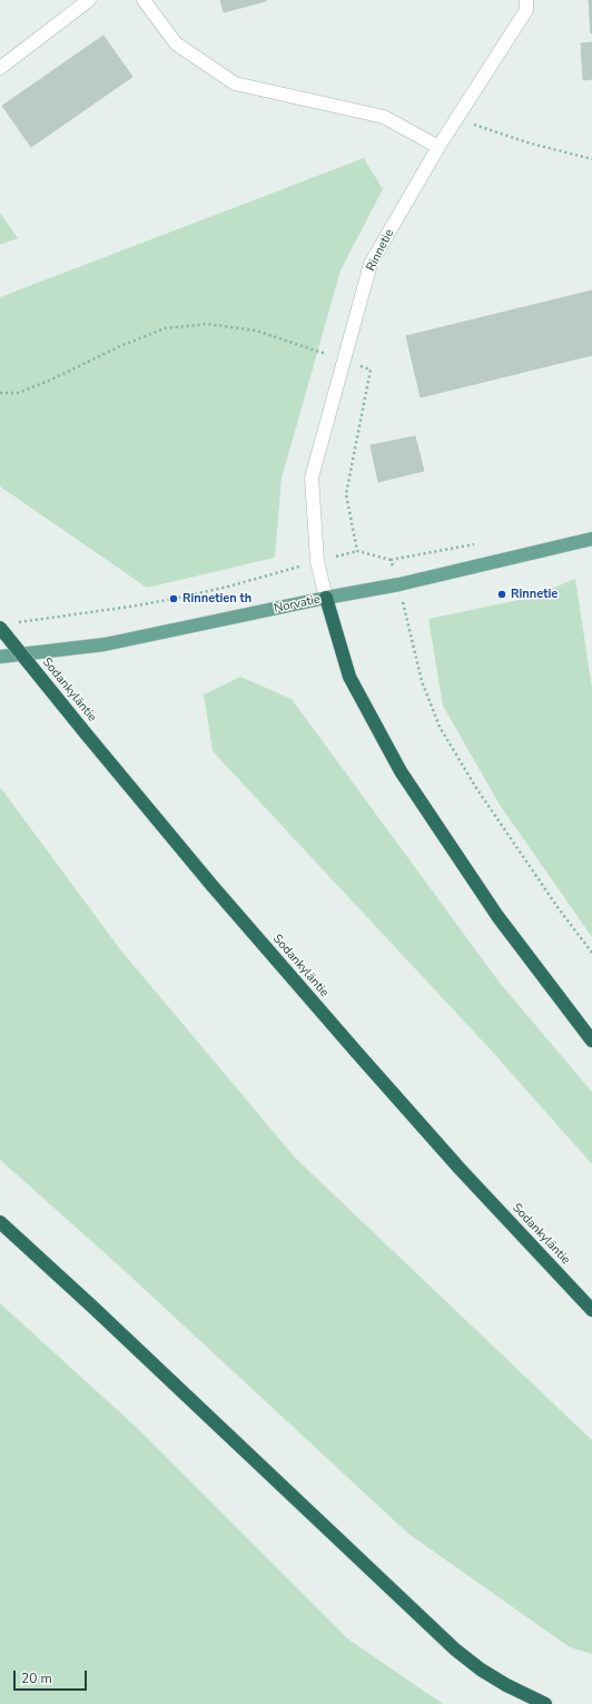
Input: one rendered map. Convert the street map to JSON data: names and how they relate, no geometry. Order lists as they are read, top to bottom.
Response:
{
  "streets": {
    "highway": ["Sodankyläntie"],
    "main road": ["Norvatie"],
    "street": ["Rinnetie"]
  },
  "crossings": [
    ["Rinnetie", "Norvatie"]
  ],
  "places": ["Rinnetie", "Rinnetien th"],
  "scale_bar": "20 m"
}
